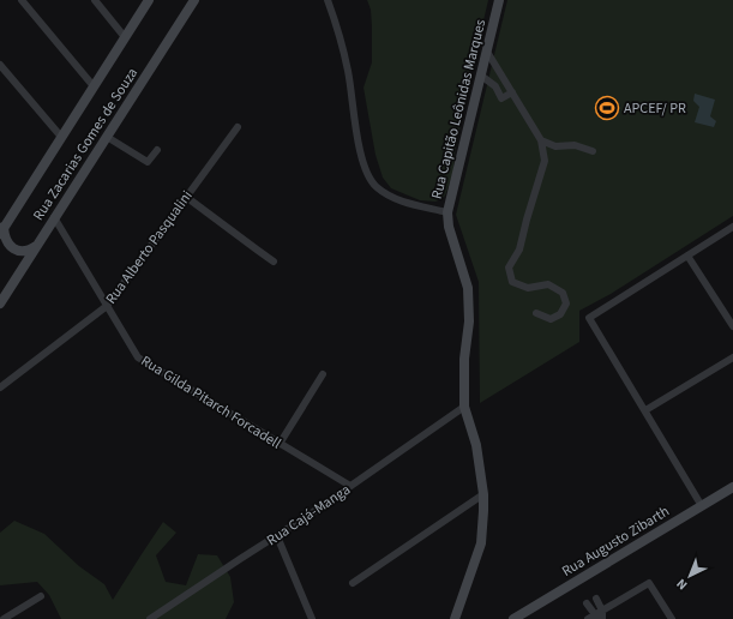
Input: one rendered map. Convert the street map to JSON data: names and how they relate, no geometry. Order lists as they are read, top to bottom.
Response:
{
  "streets": {
    "main road": ["Rua Capitão Leônidas Marques", "Rua Zacarias Gomes de Souza", "Rua Augusto Zibarth"],
    "street": ["Rua Alberto Pasqualini", "Rua Gilda Pitarch Forcadell", "Rua Cajá-Manga"]
  },
  "crossings": [
    ["Rua Capitão Leônidas Marques", "Rua Cajá-Manga"],
    ["Rua Zacarias Gomes de Souza", "Rua Gilda Pitarch Forcadell"],
    ["Rua Alberto Pasqualini", "Rua Gilda Pitarch Forcadell"],
    ["Rua Gilda Pitarch Forcadell", "Rua Cajá-Manga"]
  ],
  "places": {
    "sports": ["APCEF/ PR"]
  },
  "north": "bottom left"
}
